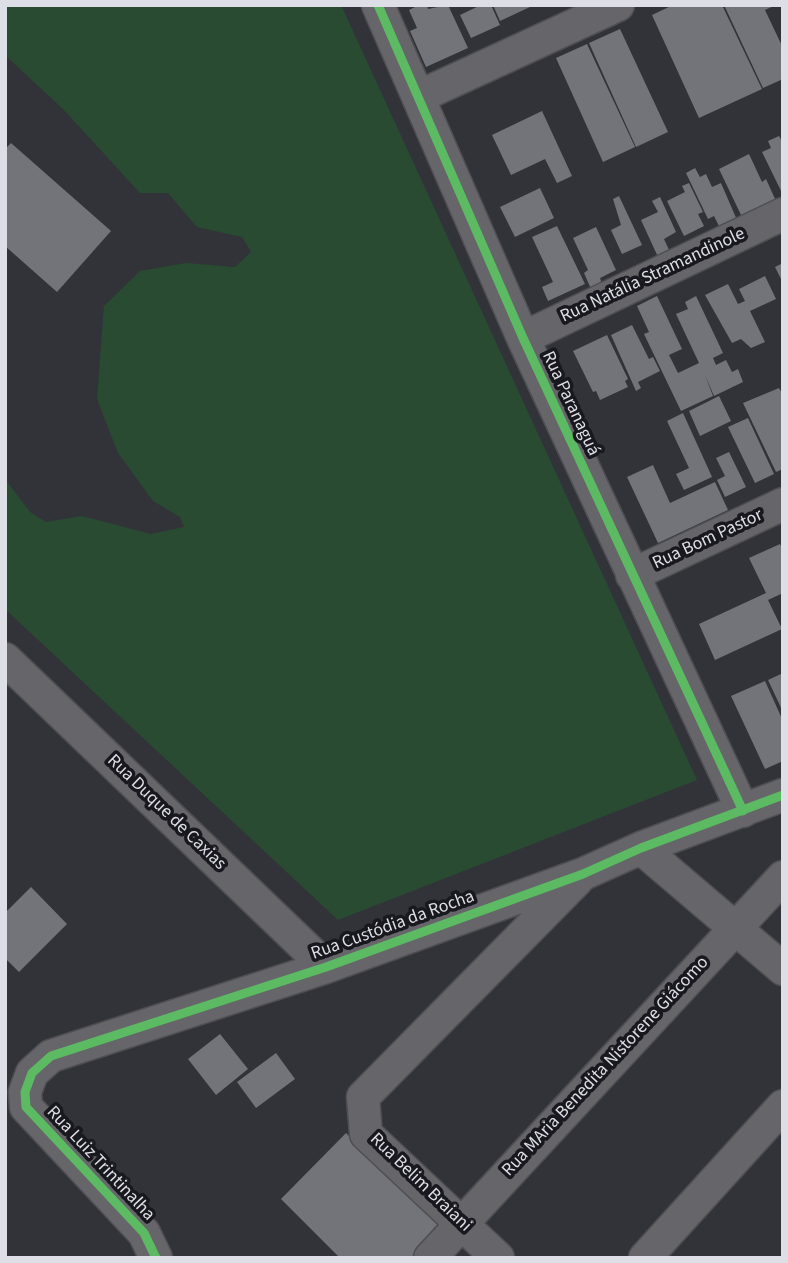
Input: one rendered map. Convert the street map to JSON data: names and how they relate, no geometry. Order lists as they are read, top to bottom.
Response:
{
  "streets": {
    "street": [
      "Rua Natália Stramandinole",
      "Rua Paranaguá",
      "Rua Bom Pastor",
      "Rua Duque de Caxias",
      "Rua Custódia da Rocha",
      "Rua MAria Benedita Nistorene Giácomo",
      "Rua Luiz Trintinalha",
      "Rua Belim Braiani"
    ]
  },
  "crossings": [
    ["Rua Natália Stramandinole", "Rua Paranaguá"],
    ["Rua Paranaguá", "Rua Bom Pastor"],
    ["Rua Paranaguá", "Rua Custódia da Rocha"],
    ["Rua Duque de Caxias", "Rua Custódia da Rocha"],
    ["Rua Custódia da Rocha", "Rua Luiz Trintinalha"],
    ["Rua Custódia da Rocha", "Rua Belim Braiani"],
    ["Rua MAria Benedita Nistorene Giácomo", "Rua Belim Braiani"]
  ]
}
